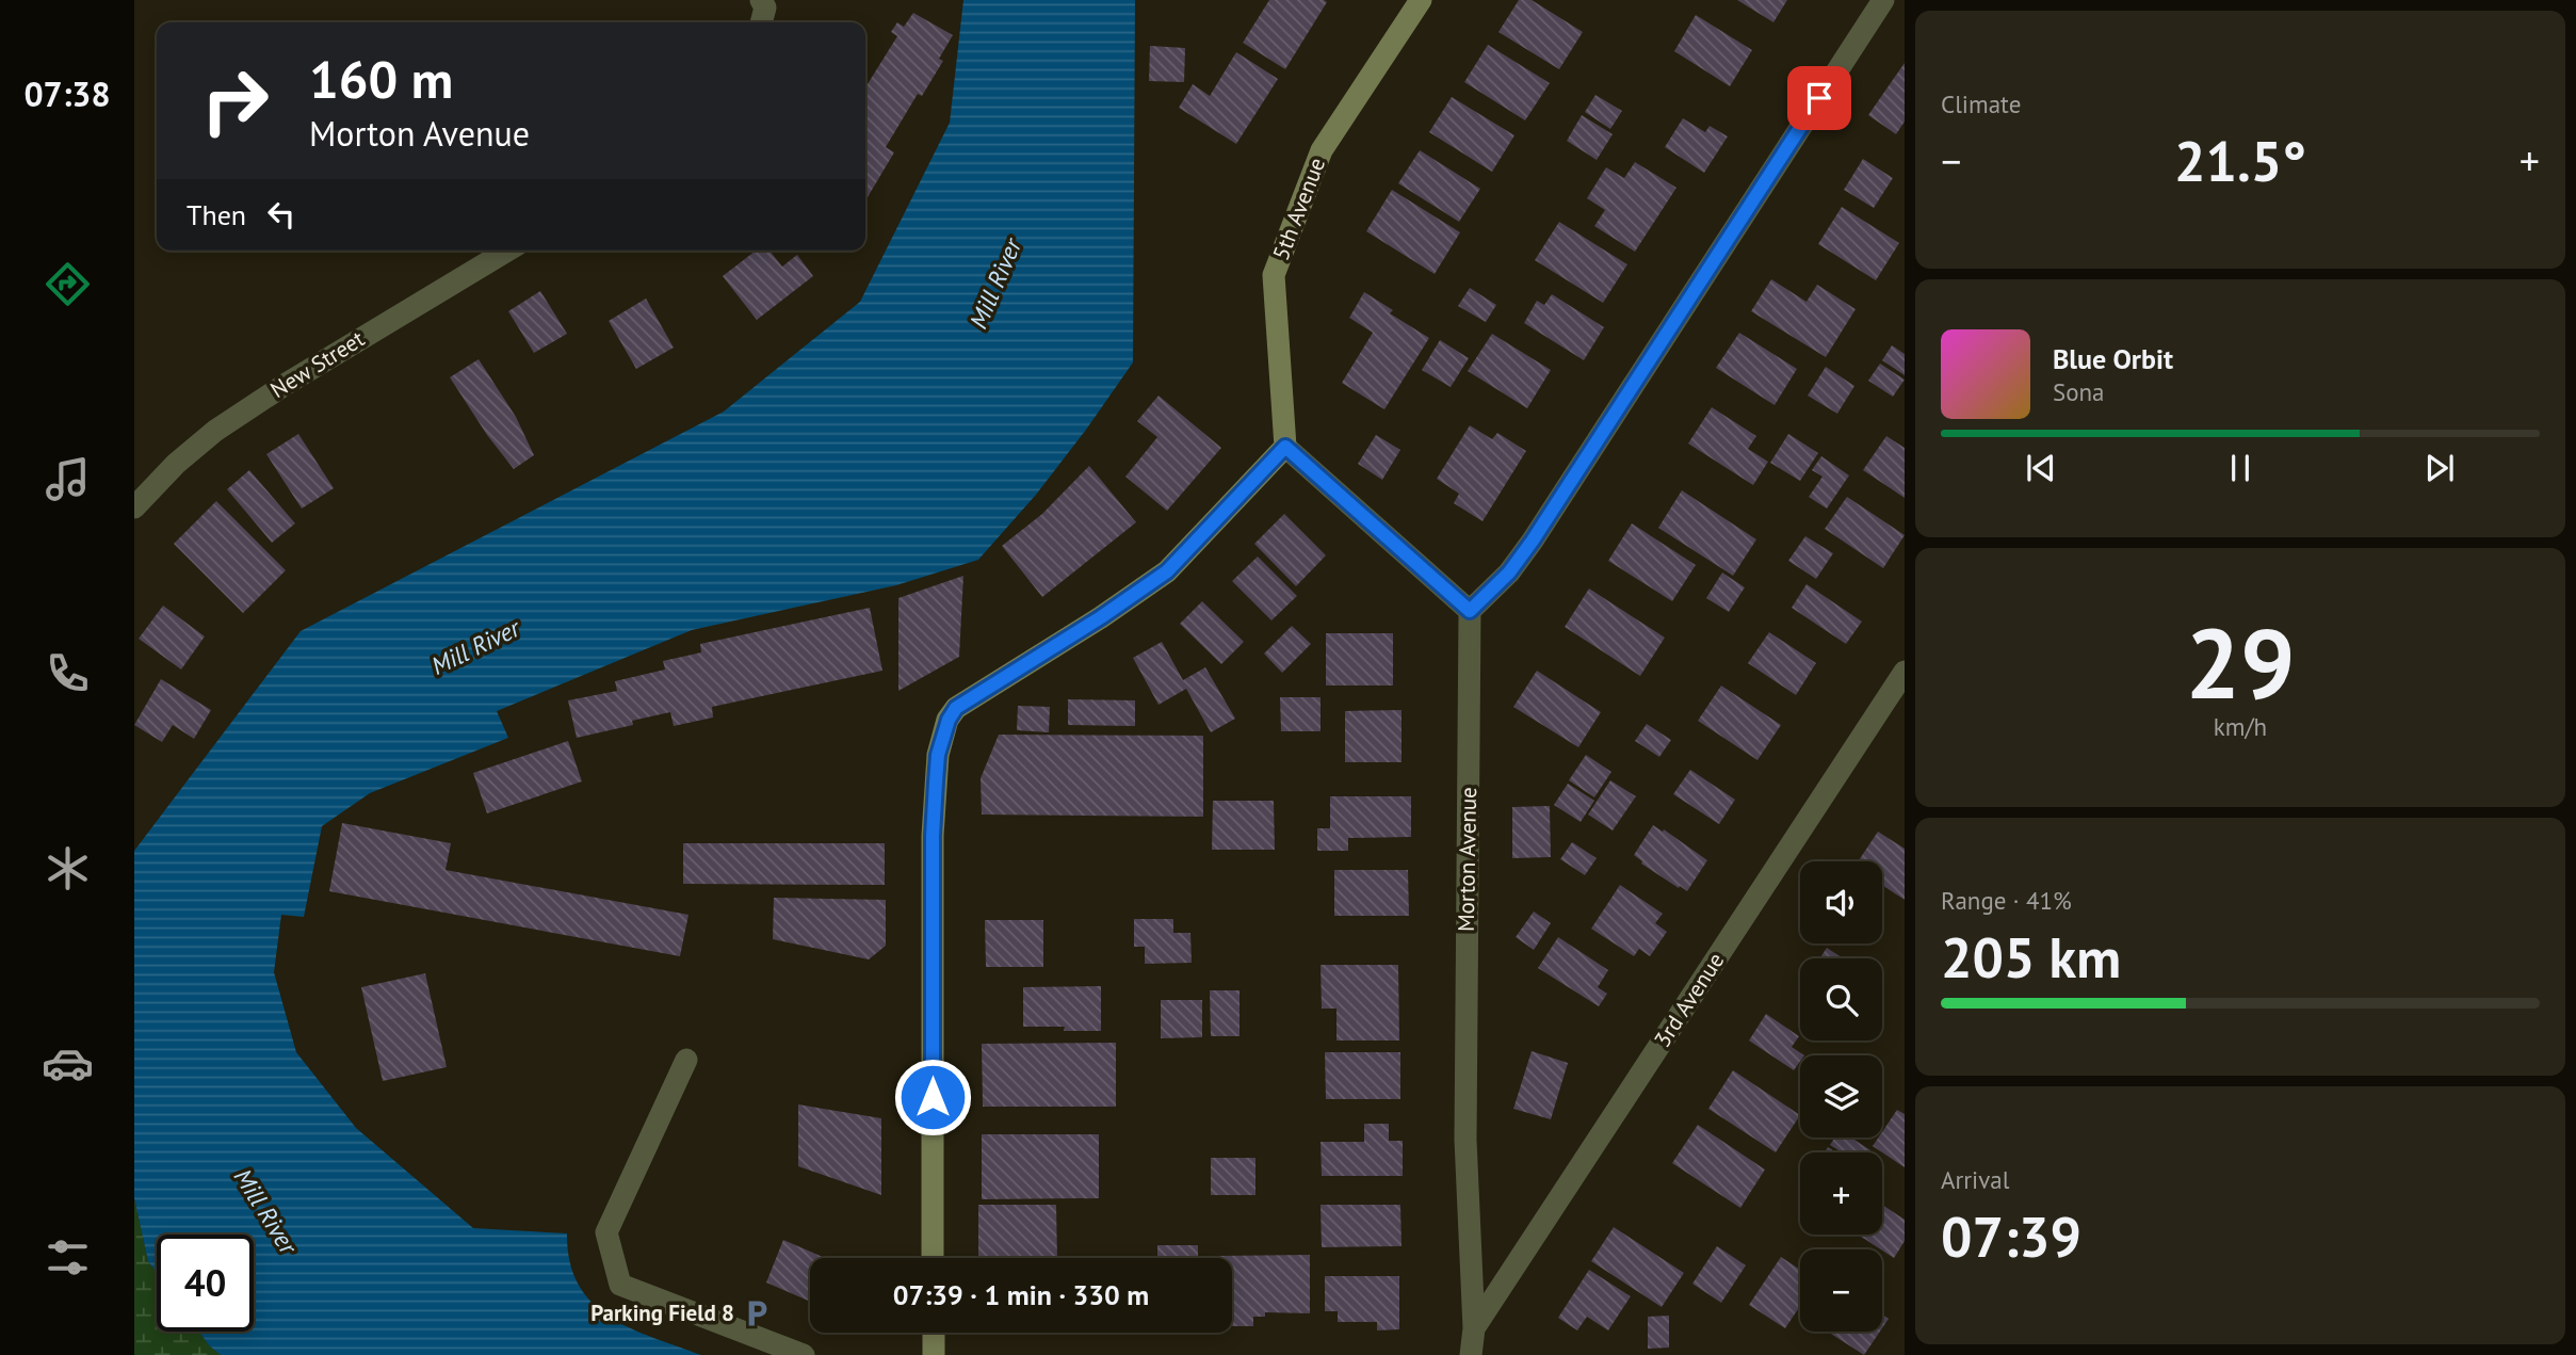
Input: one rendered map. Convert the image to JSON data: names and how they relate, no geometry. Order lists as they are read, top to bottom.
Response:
{
  "streets": {
    "street": [
      "5th Avenue",
      "New Street",
      "Morton Avenue",
      "3rd Avenue"
    ]
  },
  "crossings": [
    ["Morton Avenue", "3rd Avenue"]
  ],
  "water": ["Mill River"],
  "places": {
    "parking": ["Parking Field 8"]
  },
  "page": {
    "tabs": "07:38",
    "tile": [
      "Climate",
      ["29", "km/h"],
      ["Range · 41%", "205 km"],
      ["Arrival", "07:39"]
    ],
    "turn": ["160 m", "Morton Avenue"],
    "heat": ["−", "21.5°", "+"],
    "then": "Then",
    "song": ["Blue Orbit", "Sona"],
    "map_buttons": ["+", "−"],
    "limit": "40",
    "trip": "07:39 · 1 min · 330 m"
  }
}
